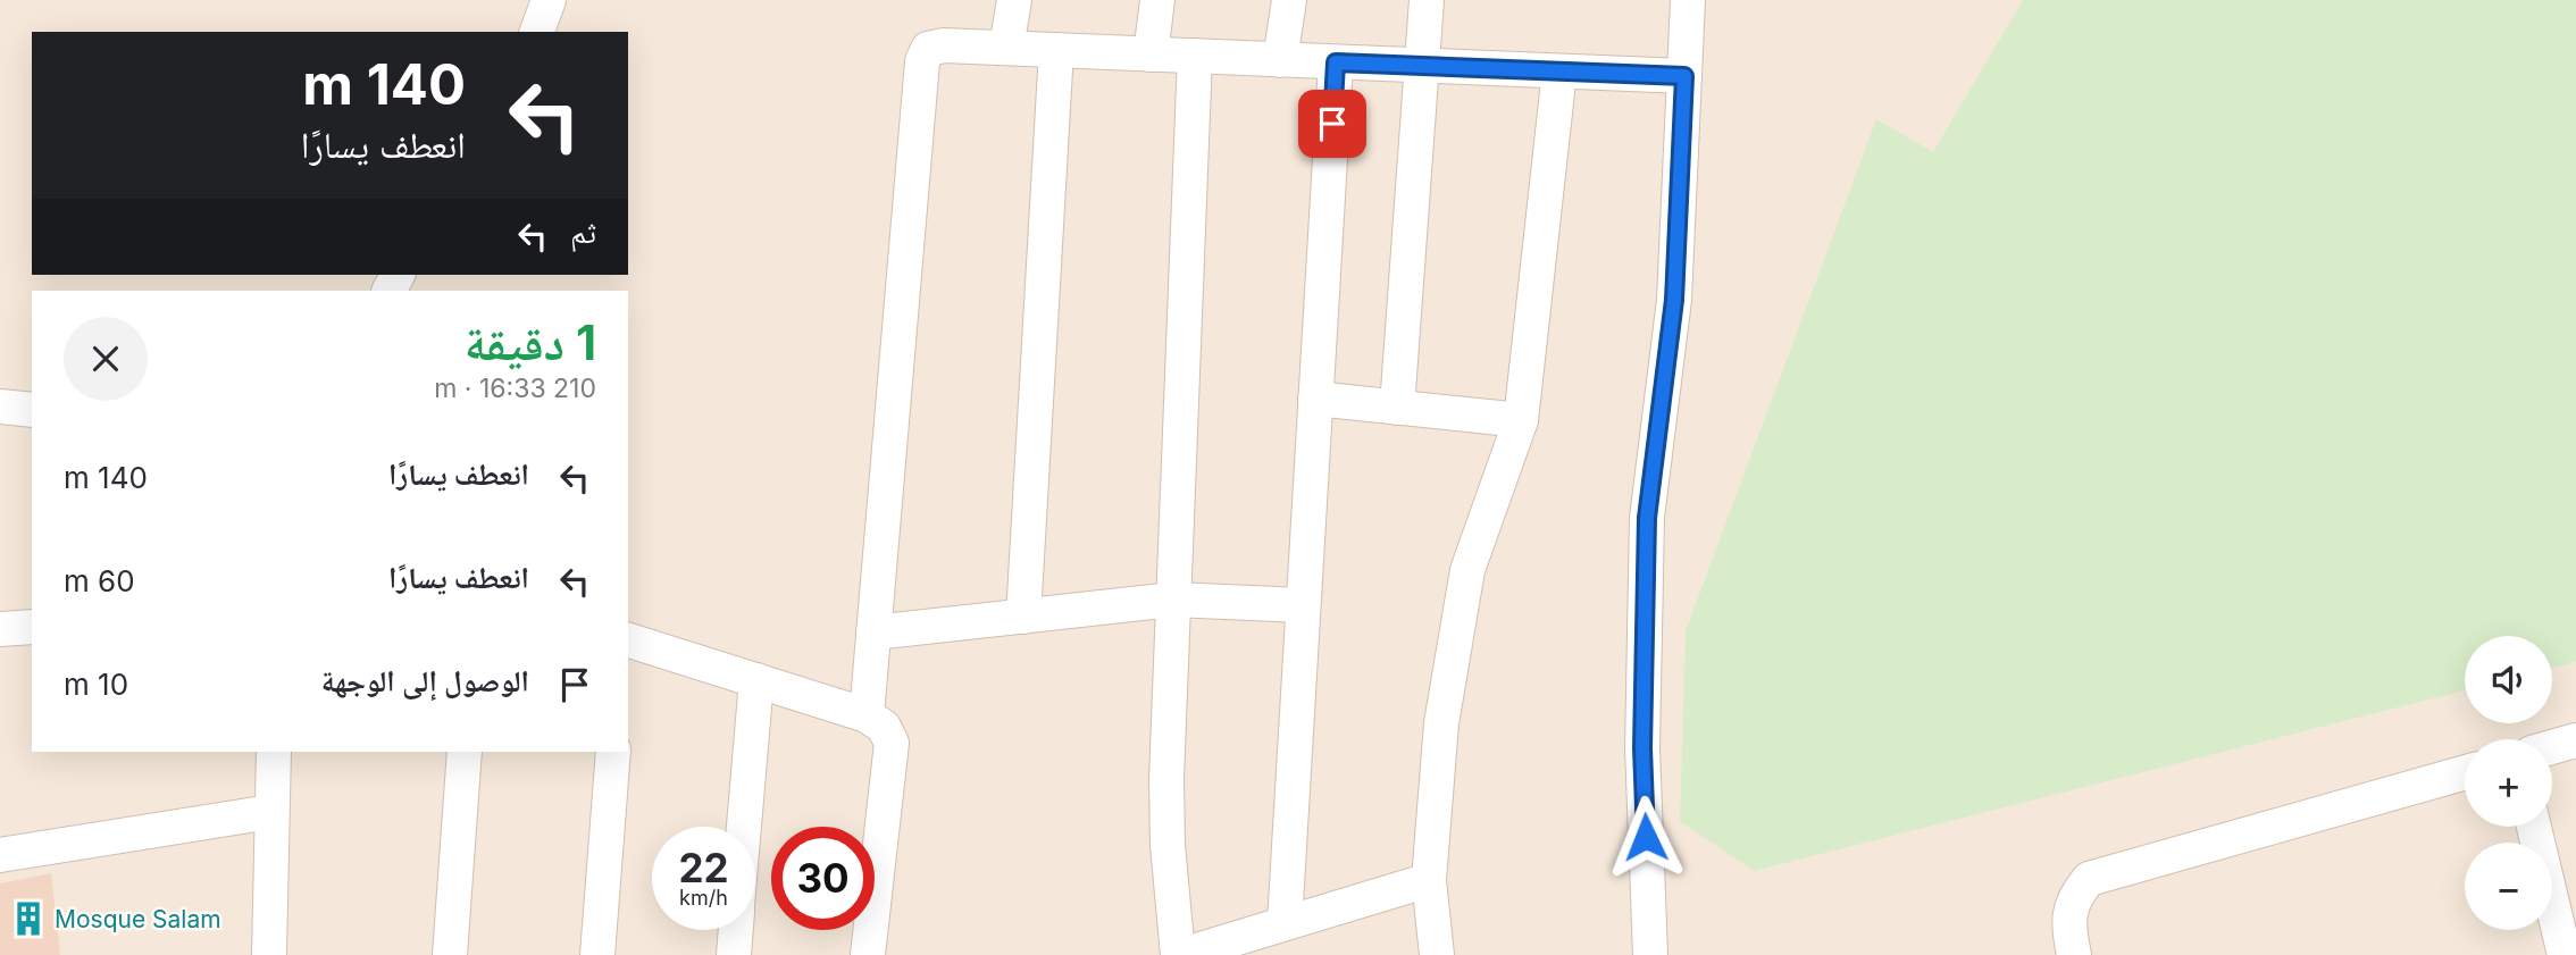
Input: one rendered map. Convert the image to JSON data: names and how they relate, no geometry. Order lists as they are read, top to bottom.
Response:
{
  "places": {
    "building": ["Mosque Salam"]
  },
  "page": {
    "turn": ["140 m", "انعطف يسارًا"],
    "then": "ثم",
    "heading": ["1 دقيقة", "210 m · 16:33"],
    "list": [
      {
        "name": "انعطف يسارًا",
        "value": "140 m"
      },
      {
        "name": "انعطف يسارًا",
        "value": "60 m"
      },
      {
        "name": "الوصول إلى الوجهة",
        "value": "10 m"
      }
    ],
    "map_buttons": ["+", "−"],
    "speed": "22 km/h",
    "limit": "30"
  }
}
